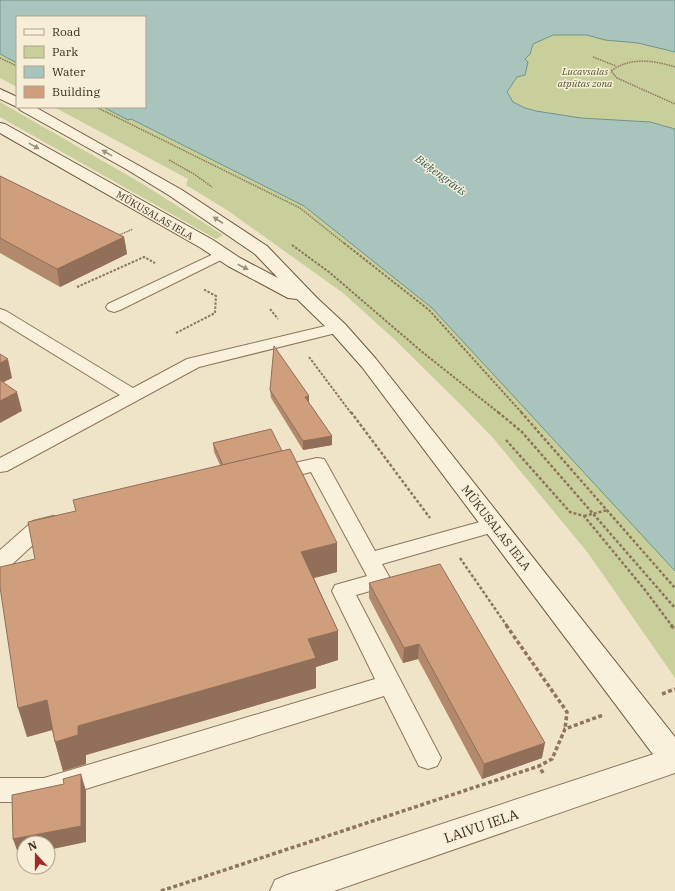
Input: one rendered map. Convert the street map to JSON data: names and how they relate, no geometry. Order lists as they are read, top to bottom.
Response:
{
  "streets": {
    "main road": ["MŪKUSALAS IELA", "LAIVU IELA"]
  },
  "crossings": [
    ["MŪKUSALAS IELA", "LAIVU IELA"]
  ],
  "water": ["Bieķengrāvis"],
  "parks": ["Lucavsalas atpūtas zona"],
  "legend": [
    "Road",
    "Park",
    "Water",
    "Building"
  ],
  "north": "top"
}
